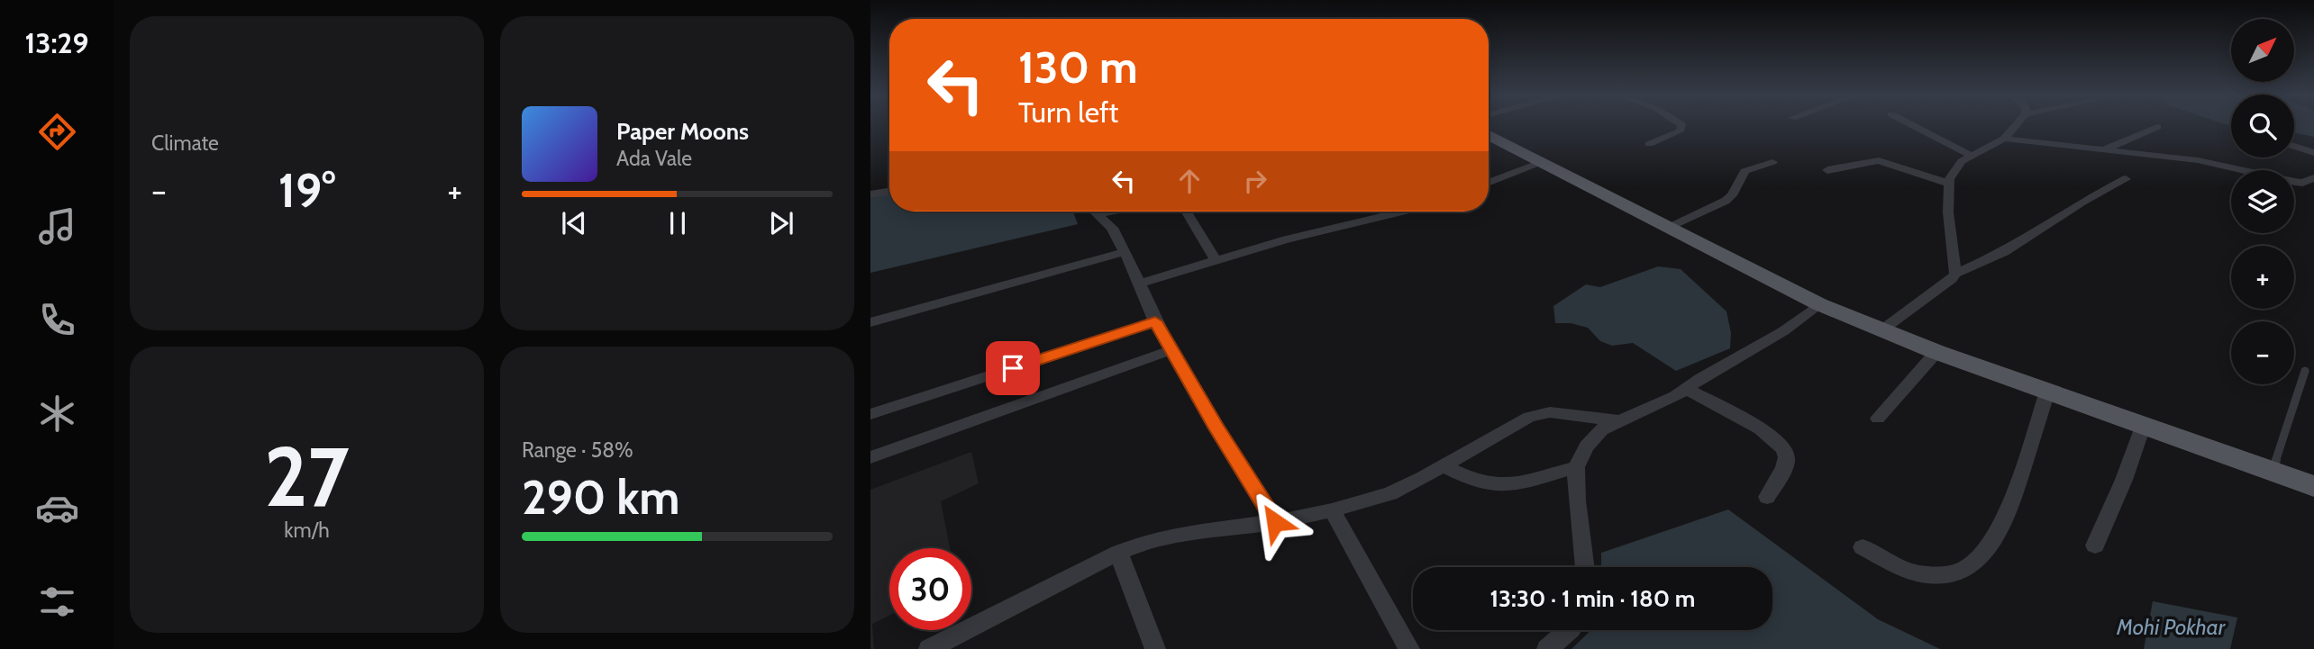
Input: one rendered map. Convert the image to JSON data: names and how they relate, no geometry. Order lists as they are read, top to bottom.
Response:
{
  "water": ["Mohi Pokhar"],
  "north": "top right",
  "page": {
    "tabs": "13:29",
    "tile": [
      "Climate",
      ["27", "km/h"],
      ["Range · 58%", "290 km"]
    ],
    "map_buttons": ["+", "−"],
    "turn": ["130 m", "Turn left"],
    "song": ["Paper Moons", "Ada Vale"],
    "heat": ["−", "19°", "+"],
    "limit": "30",
    "trip": "13:30 · 1 min · 180 m"
  }
}
